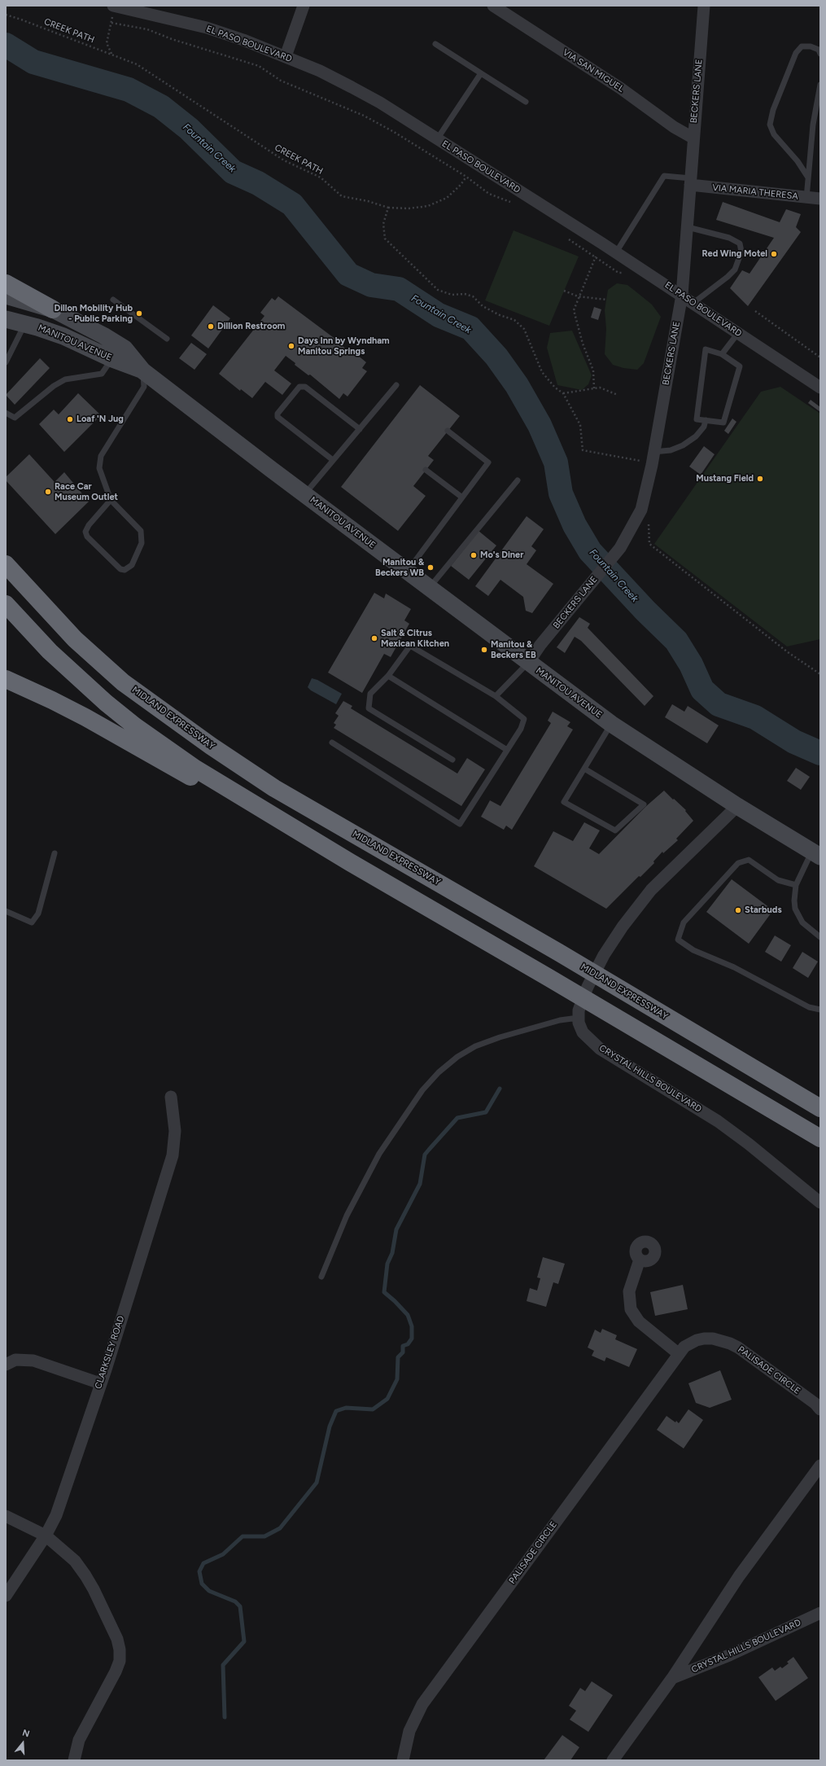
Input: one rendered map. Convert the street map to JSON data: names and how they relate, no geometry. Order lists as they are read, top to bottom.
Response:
{
  "streets": {
    "highway": ["MIDLAND EXPRESSWAY"],
    "main road": ["MANITOU AVENUE"],
    "street": [
      "EL PASO BOULEVARD",
      "VIA SAN MIGUEL",
      "BECKERS LANE",
      "VIA MARIA THERESA",
      "CRYSTAL HILLS BOULEVARD",
      "CLARKSLEY ROAD",
      "PALISADE CIRCLE"
    ],
    "path": ["CREEK PATH"]
  },
  "crossings": [
    ["CREEK PATH", "EL PASO BOULEVARD"],
    ["EL PASO BOULEVARD", "BECKERS LANE"],
    ["VIA SAN MIGUEL", "BECKERS LANE"],
    ["BECKERS LANE", "VIA MARIA THERESA"],
    ["BECKERS LANE", "MANITOU AVENUE"]
  ],
  "water": ["Fountain Creek"],
  "places": [
    "Red Wing Motel",
    "Dillon Mobility Hub - Public Parking",
    "Dillion Restroom",
    "Days Inn by Wyndham Manitou Springs",
    "Loaf 'N Jug",
    "Mustang Field",
    "Race Car Museum Outlet",
    "Mo's Diner",
    "Manitou & Beckers WB",
    "Salt & Citrus Mexican Kitchen",
    "Manitou & Beckers EB",
    "Starbuds"
  ],
  "north": "top"
}
